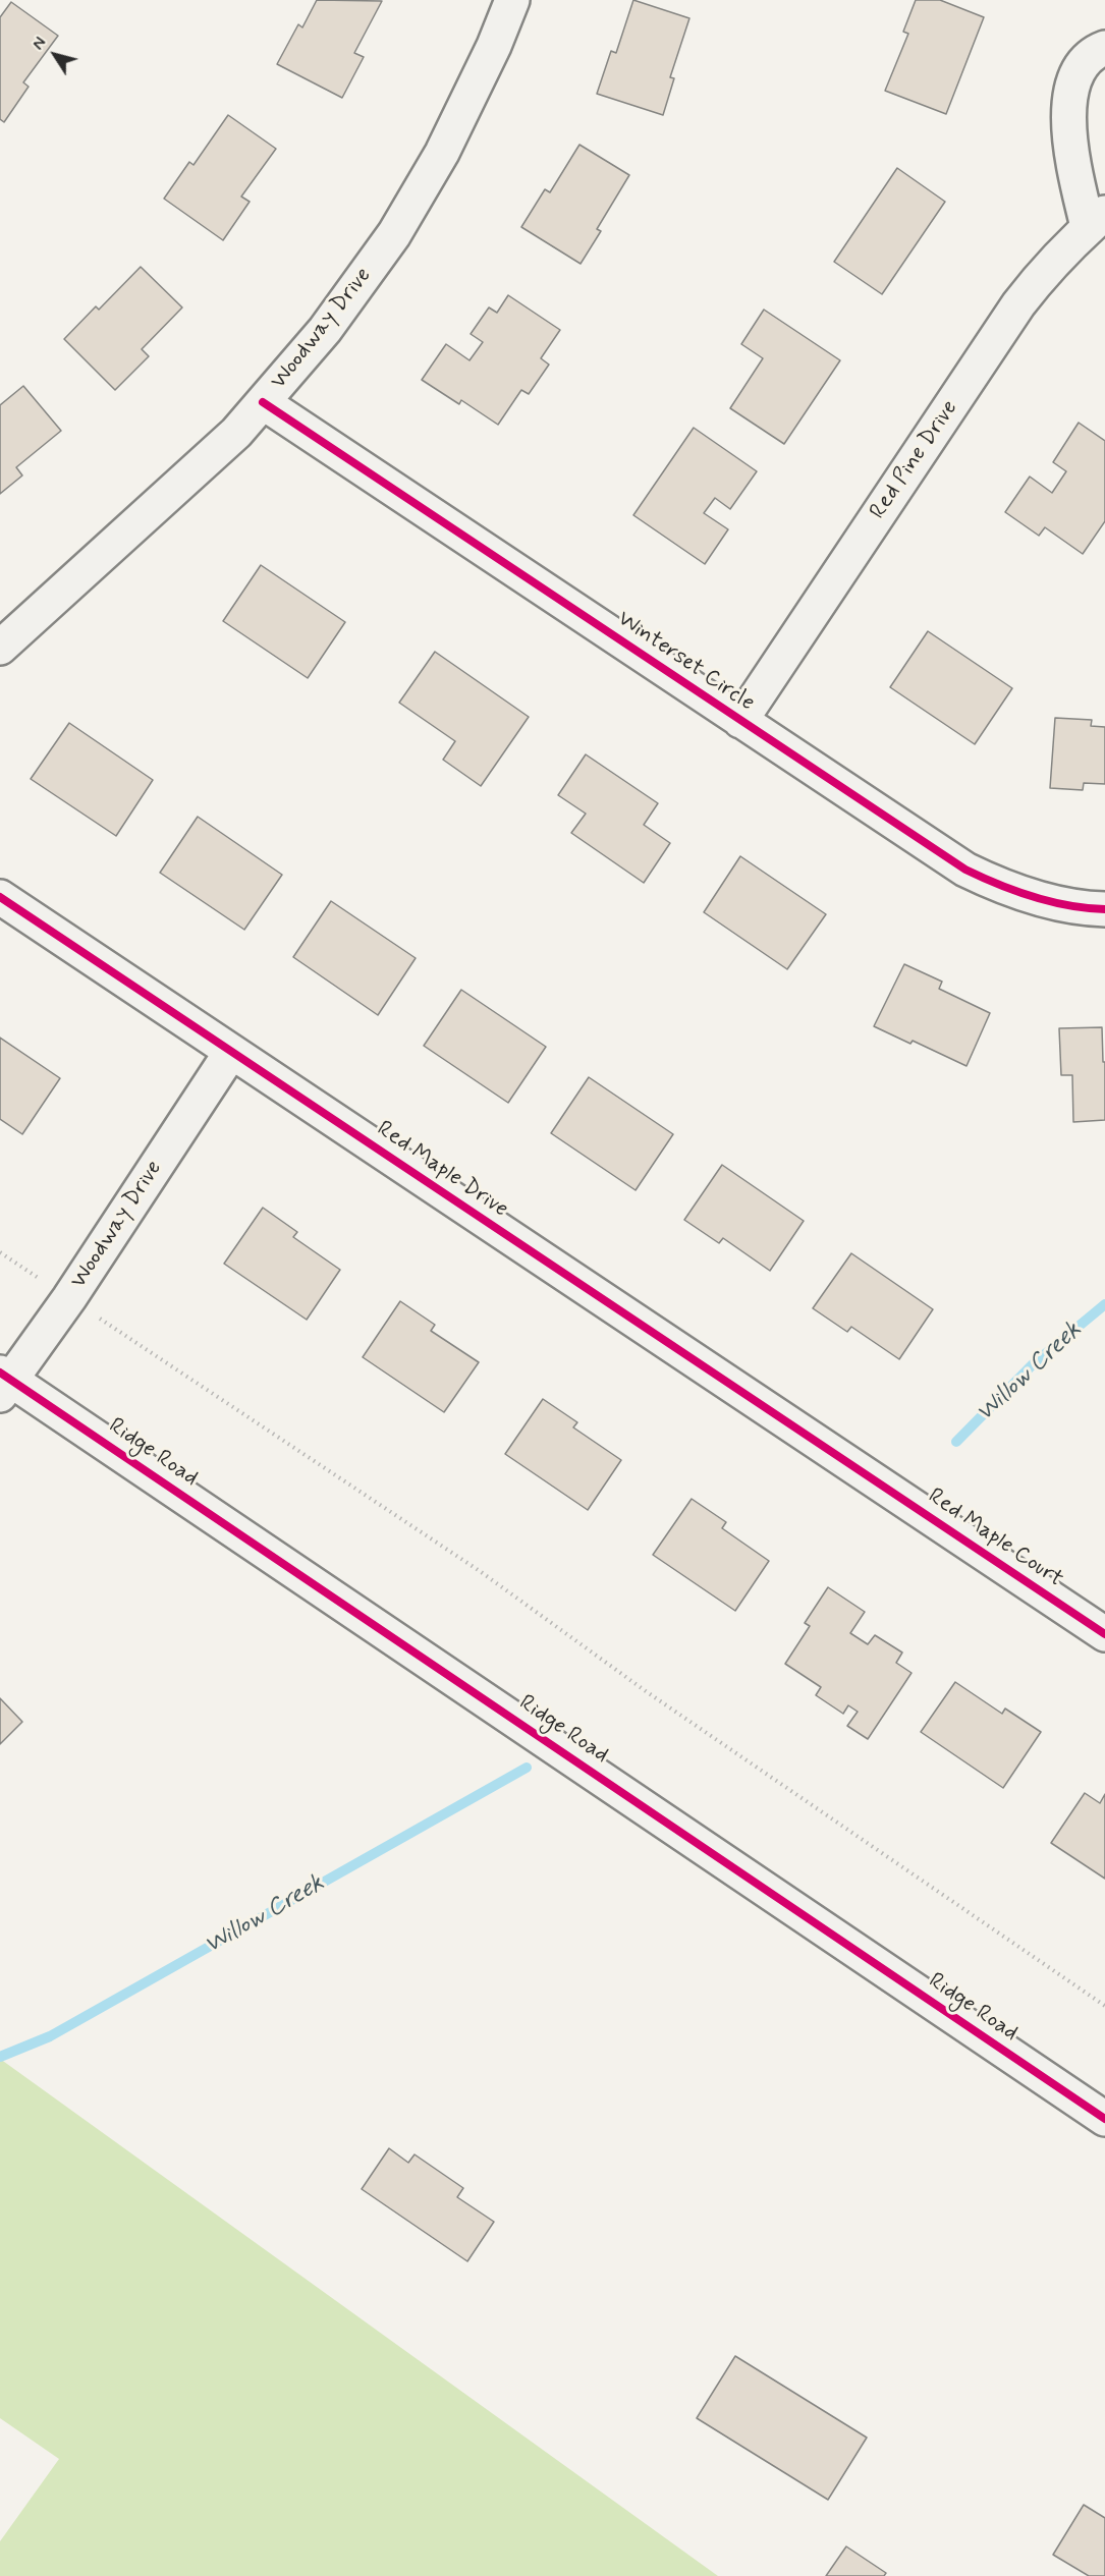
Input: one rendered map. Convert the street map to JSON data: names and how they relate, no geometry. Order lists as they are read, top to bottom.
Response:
{
  "streets": {
    "street": [
      "Woodway Drive",
      "Red Pine Drive",
      "Winterset Circle",
      "Red Maple Drive",
      "Ridge Road",
      "Red Maple Court"
    ]
  },
  "crossings": [
    ["Woodway Drive", "Winterset Circle"],
    ["Woodway Drive", "Red Maple Drive"],
    ["Woodway Drive", "Ridge Road"],
    ["Red Pine Drive", "Winterset Circle"],
    ["Red Maple Drive", "Red Maple Court"]
  ],
  "water": ["Willow Creek"],
  "north": "top left"
}
